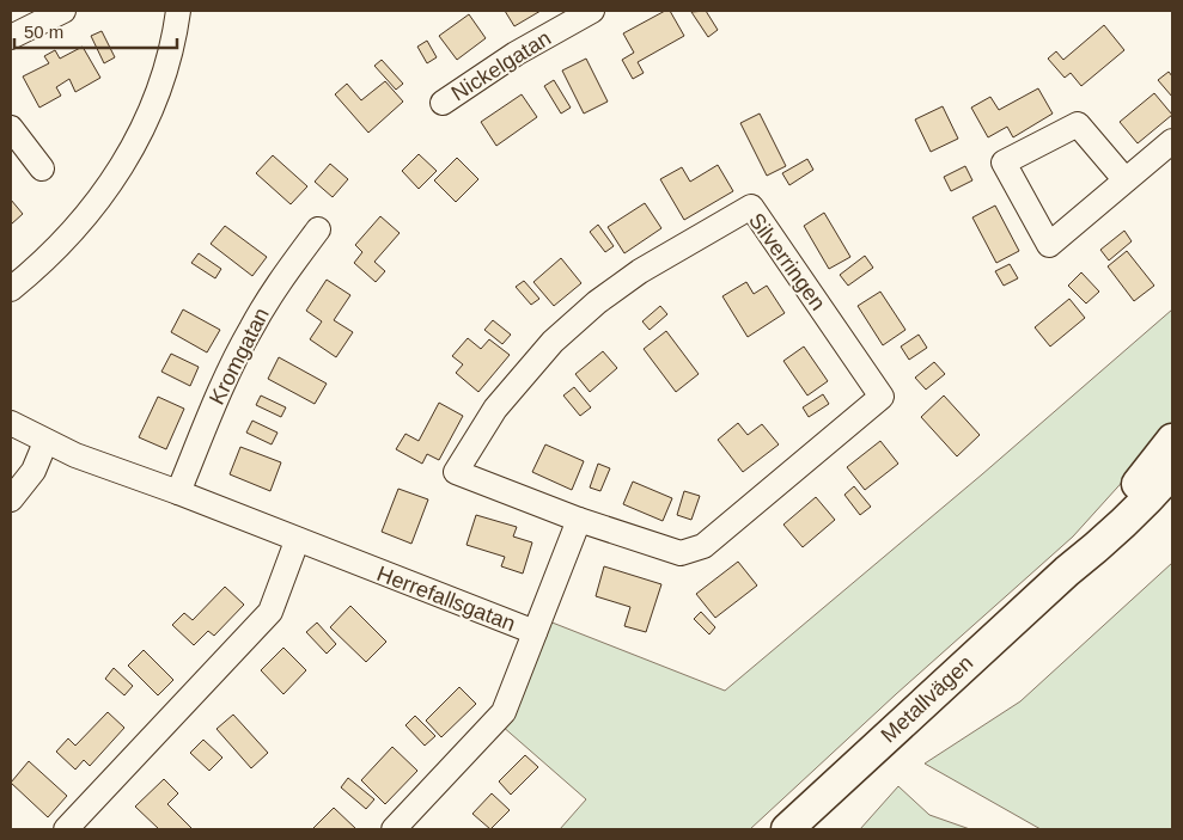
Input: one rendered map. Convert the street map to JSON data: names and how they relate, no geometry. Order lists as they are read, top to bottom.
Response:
{
  "streets": {
    "main road": ["Metallvägen"],
    "street": [
      "Nickelgatan",
      "Silverringen",
      "Kromgatan",
      "Herrefallsgatan"
    ]
  },
  "crossings": [
    ["Kromgatan", "Herrefallsgatan"]
  ],
  "scale_bar": "50 m"
}
